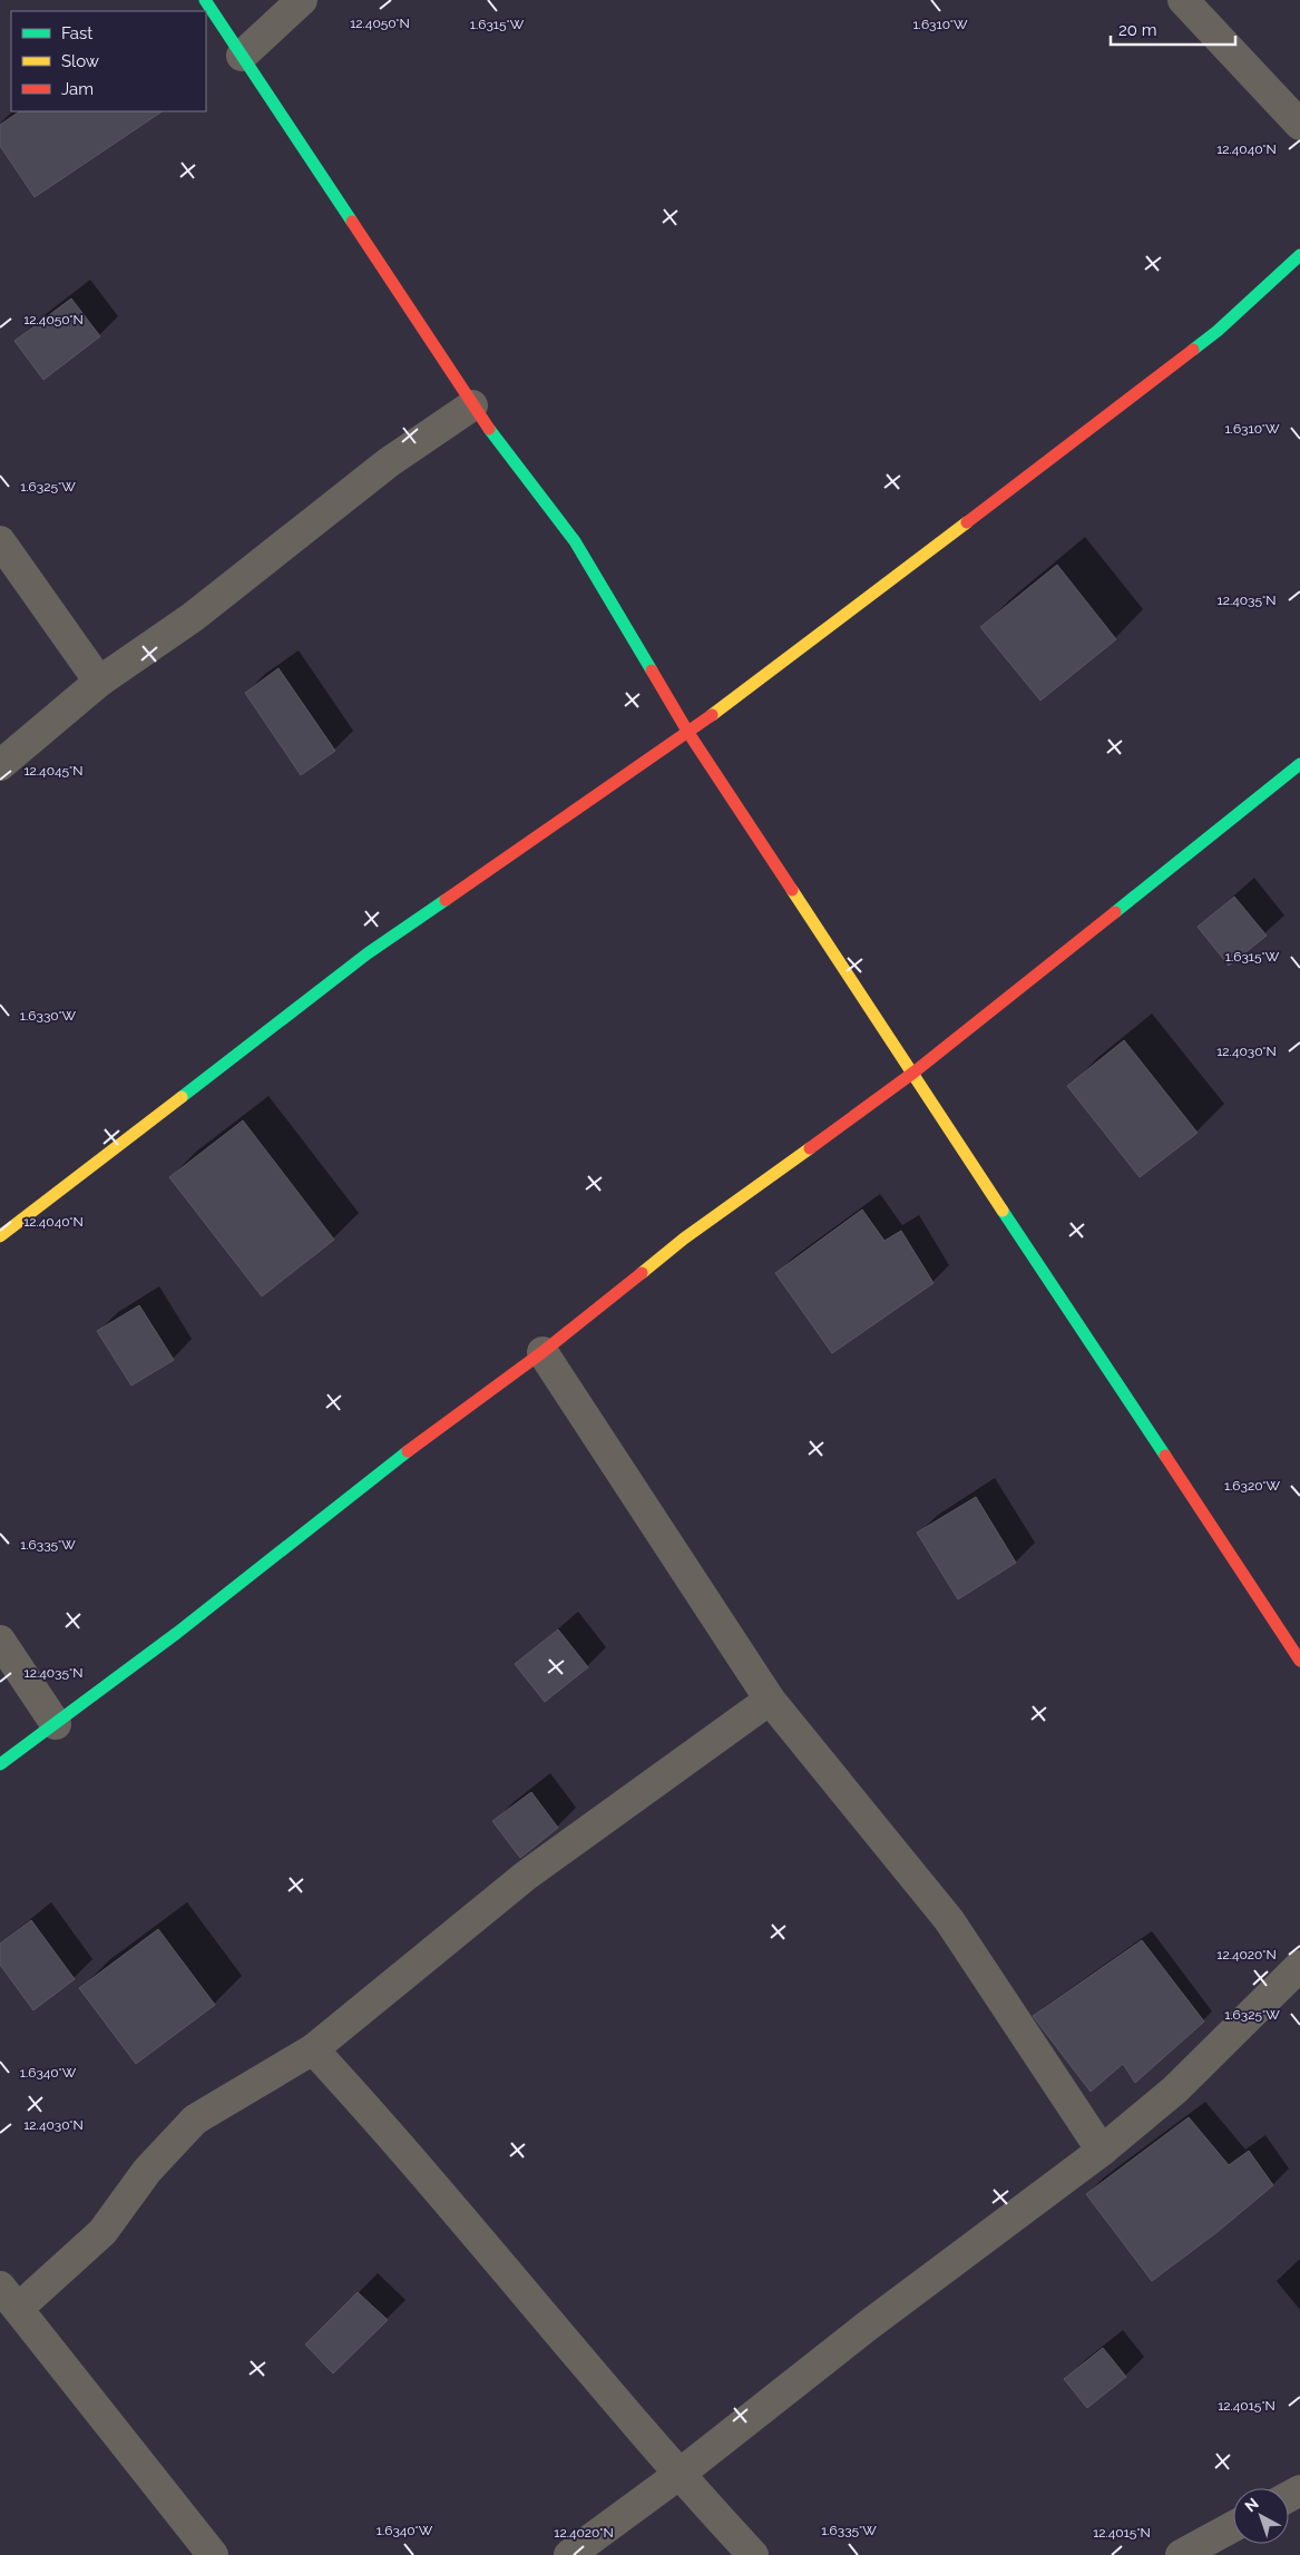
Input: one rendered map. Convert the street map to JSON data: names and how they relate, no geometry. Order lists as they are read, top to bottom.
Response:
{
  "legend": ["Fast", "Slow", "Jam"],
  "scale_bar": "20 m",
  "north": "top left",
  "coordinates": [
    "12.4050°N",
    "1.6315°W",
    "1.6310°W",
    "12.4040°N",
    "1.6325°W",
    "12.4035°N",
    "12.4045°N",
    "1.6330°W",
    "12.4030°N",
    "1.6320°W",
    "1.6335°W",
    "12.4020°N",
    "1.6340°W",
    "12.4015°N"
  ]
}
